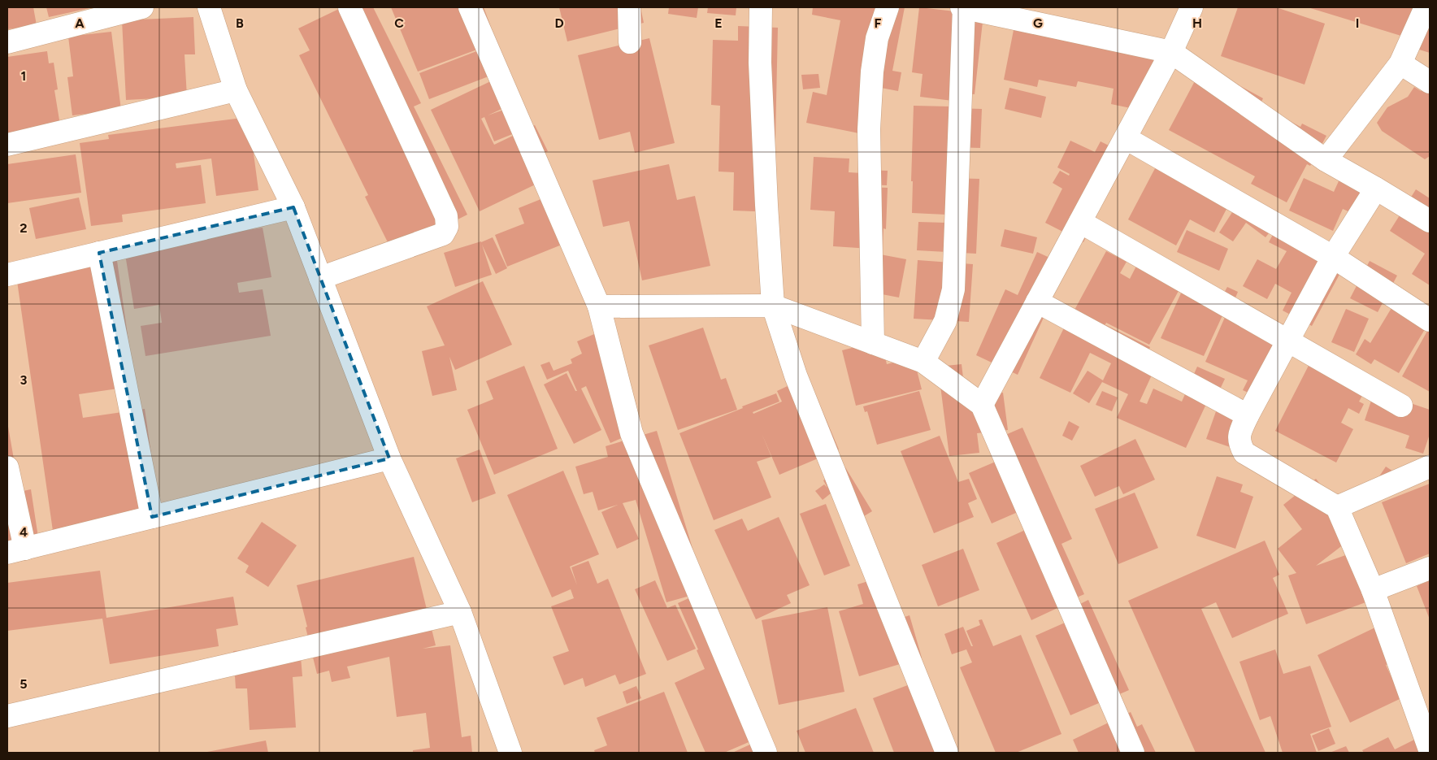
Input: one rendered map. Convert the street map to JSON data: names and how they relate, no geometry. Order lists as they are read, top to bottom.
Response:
{
  "grid": {
    "columns": [
      "A",
      "B",
      "C",
      "D",
      "E",
      "F",
      "G",
      "H",
      "I"
    ],
    "rows": [
      "1",
      "2",
      "3",
      "4",
      "5"
    ]
  }
}
